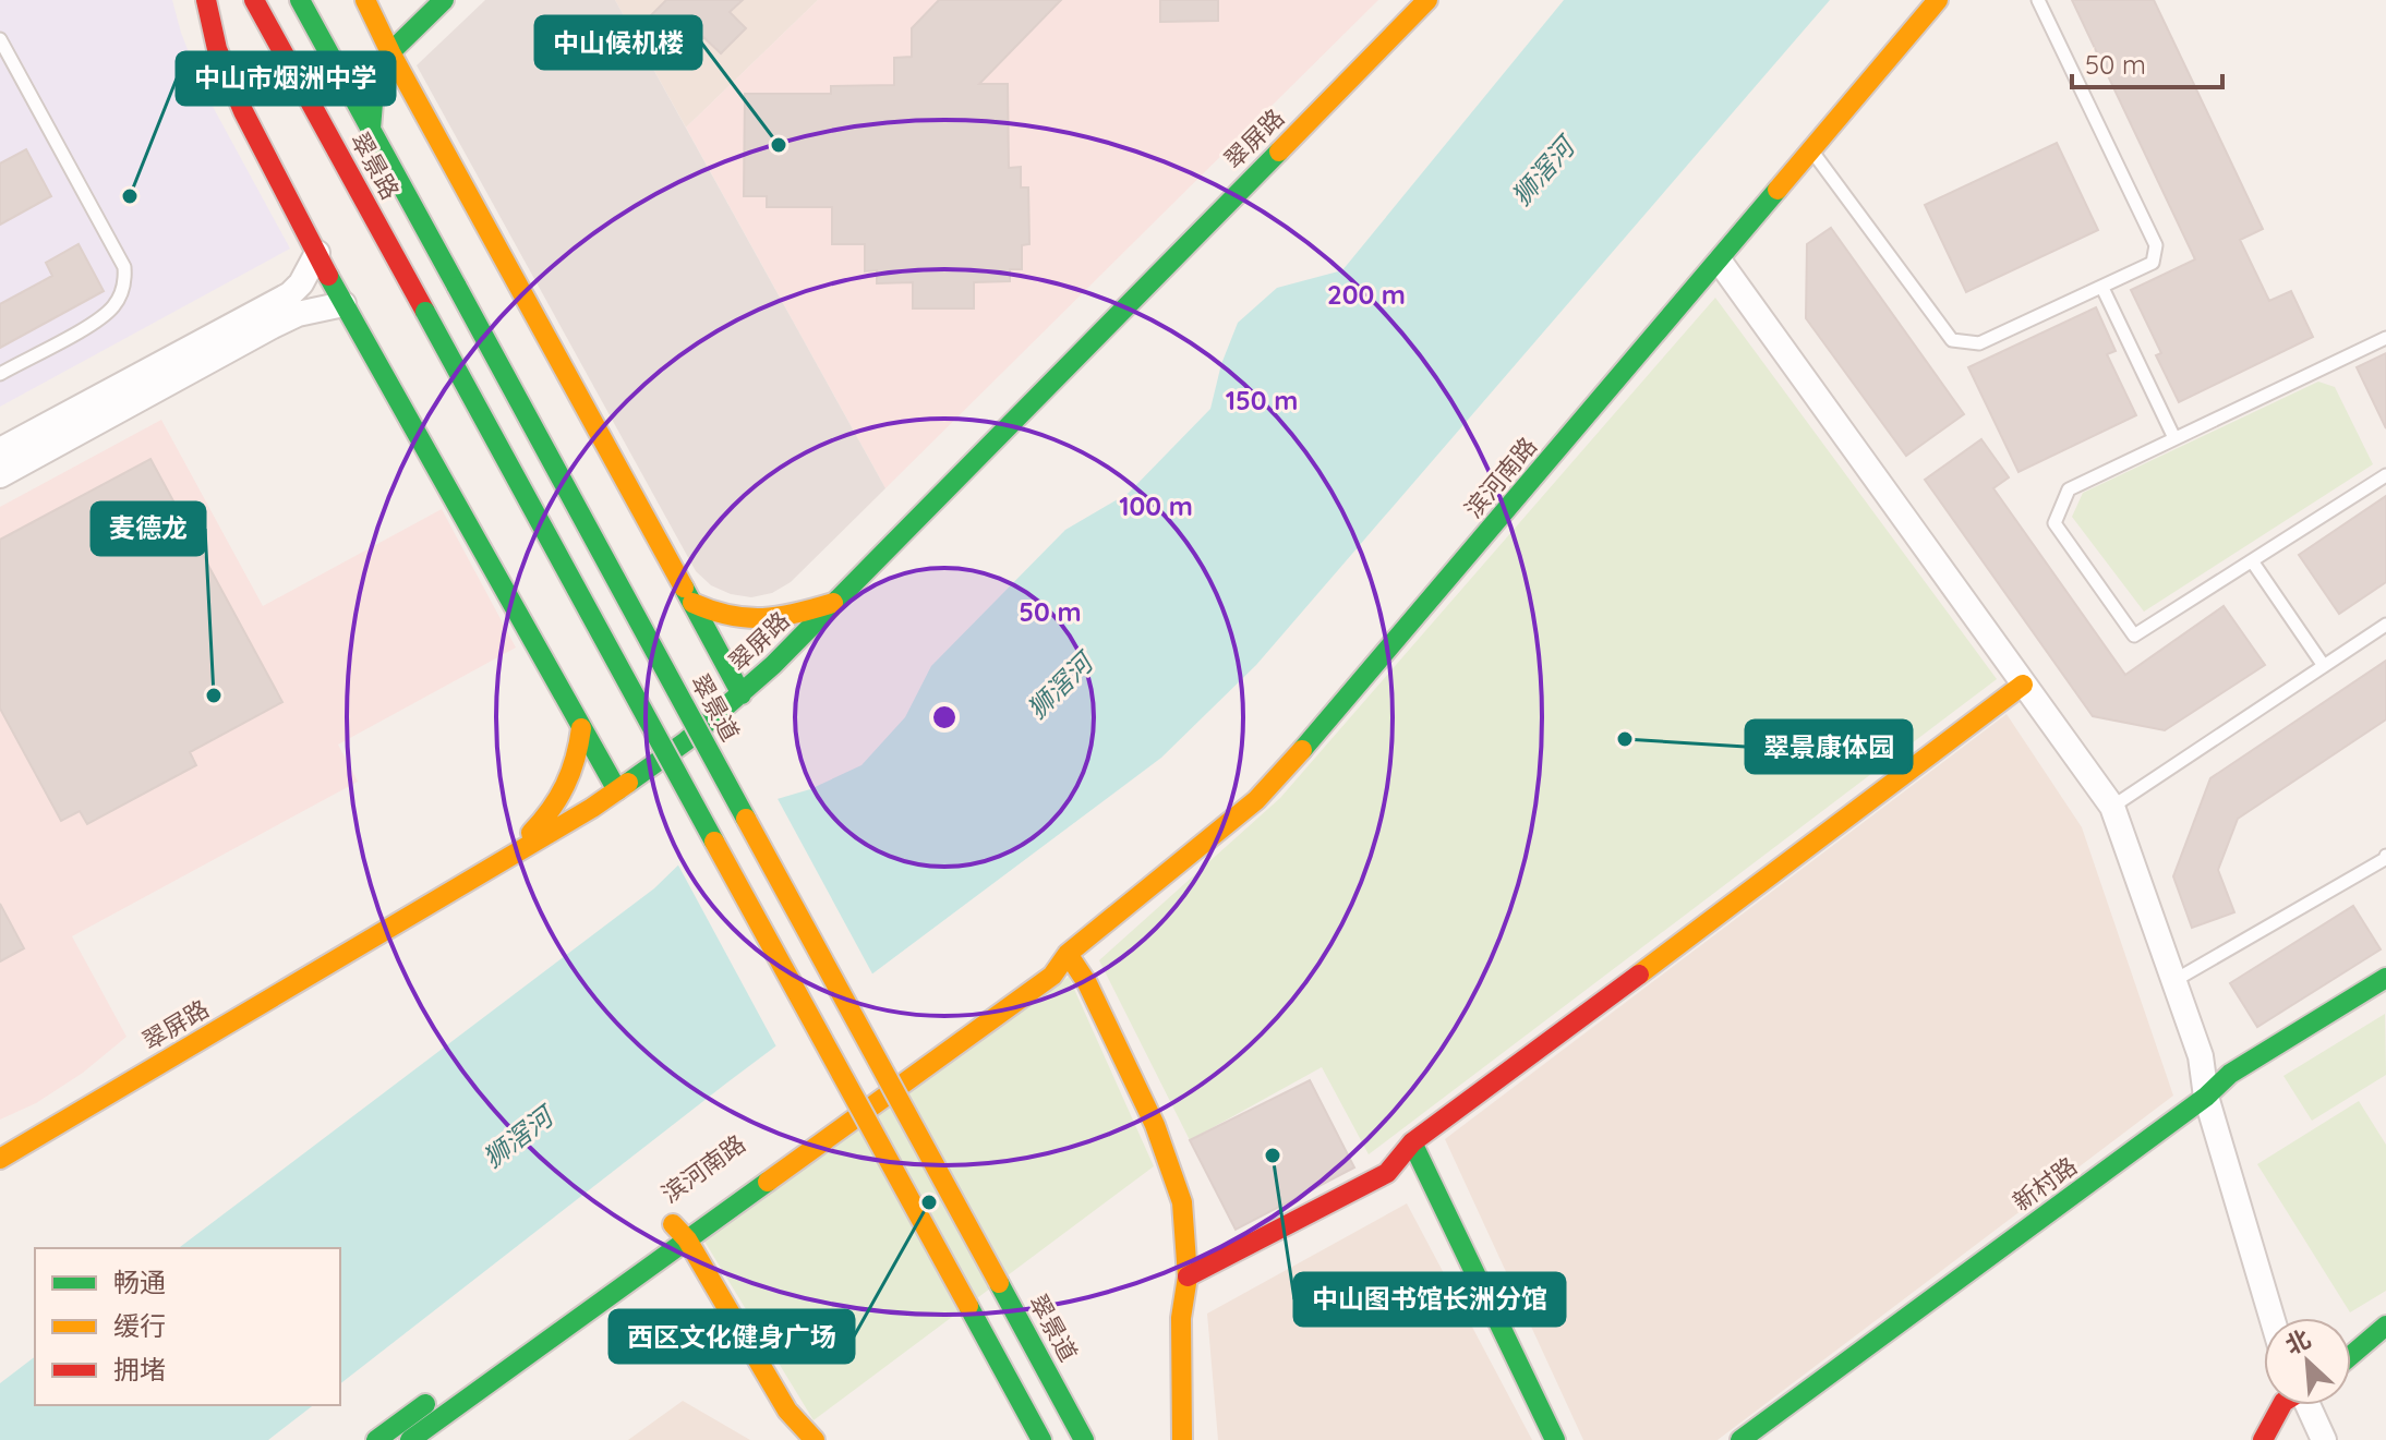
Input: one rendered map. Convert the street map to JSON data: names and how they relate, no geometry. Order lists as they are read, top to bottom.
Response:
{
  "streets": {
    "street": [
      "翠屏路",
      "翠景路",
      "滨河南路",
      "翠景道",
      "新村路"
    ]
  },
  "water": ["狮滘河"],
  "places": [
    "中山候机楼",
    "中山市烟洲中学",
    "麦德龙",
    "翠景康体园",
    "中山图书馆长洲分馆",
    "西区文化健身广场"
  ],
  "legend": ["畅通", "缓行", "拥堵"],
  "scale_bar": "50 m",
  "north": "top left",
  "rings": [
    "200 m",
    "150 m",
    "100 m",
    "50 m"
  ]
}
